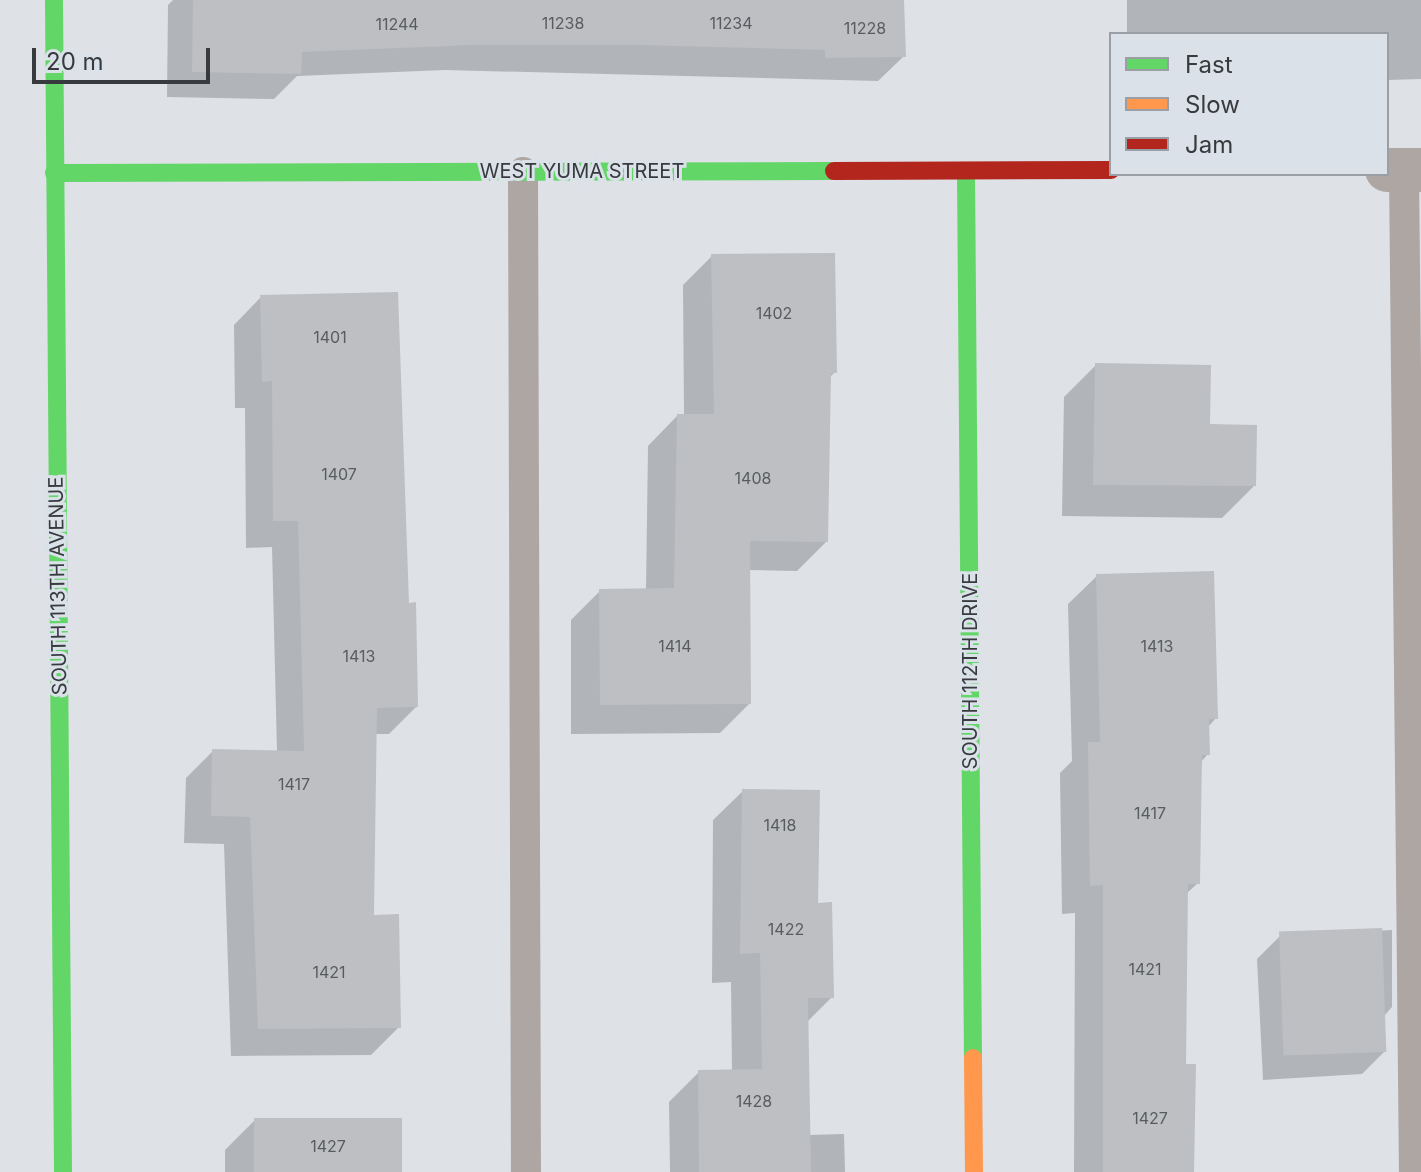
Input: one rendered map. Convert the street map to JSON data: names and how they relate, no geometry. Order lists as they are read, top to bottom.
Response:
{
  "streets": {
    "street": ["WEST YUMA STREET", "SOUTH 113TH AVENUE", "SOUTH 112TH DRIVE"]
  },
  "crossings": [
    ["WEST YUMA STREET", "SOUTH 113TH AVENUE"],
    ["WEST YUMA STREET", "SOUTH 112TH DRIVE"]
  ],
  "house_numbers": [
    "11238",
    "11234",
    "11244",
    "11228",
    "1402",
    "1401",
    "1407",
    "1408",
    "1414",
    "1413",
    "1413",
    "1417",
    "1417",
    "1418",
    "1422",
    "1421",
    "1421",
    "1428",
    "1427",
    "1427"
  ],
  "legend": ["Fast", "Slow", "Jam"],
  "scale_bar": "20 m"
}
